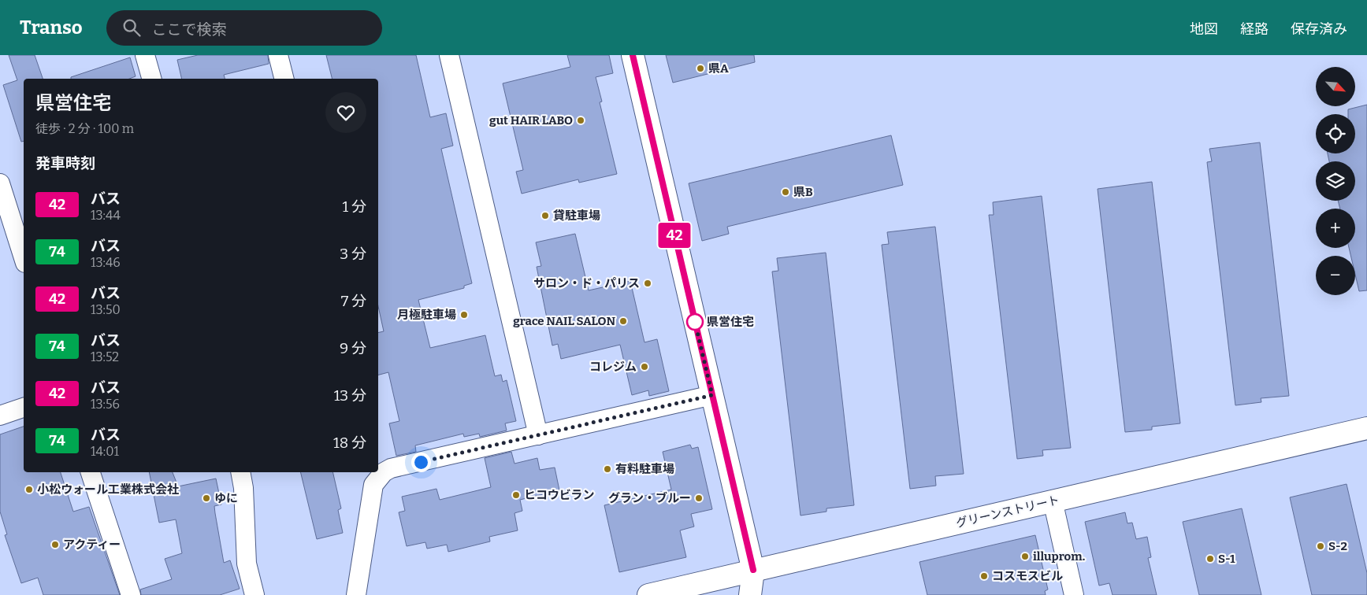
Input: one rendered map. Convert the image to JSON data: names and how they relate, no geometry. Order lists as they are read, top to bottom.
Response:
{
  "streets": {
    "street": ["グリーンストリート"]
  },
  "places": [
    "県A",
    "gut HAIR LABO",
    "県B",
    "貸駐車場",
    "サロン・ド・パリス",
    "月極駐車場",
    "grace NAIL SALON",
    "県営住宅",
    "コレジム",
    "有料駐車場",
    "小松ウォール工業株式会社",
    "ヒコウビラン",
    "ゆに",
    "グラン・ブルー",
    "アクティー",
    "S-2",
    "illuprom.",
    "S-1",
    "コスモスビル"
  ],
  "lines": ["bus line 42"],
  "north": "bottom right",
  "page": {
    "header": "Transo",
    "search": "ここで検索",
    "nav": ["地図", "経路", "保存済み"],
    "on_map": "42",
    "map_buttons": ["+", "−"],
    "heading": [
      ["県営住宅", "徒歩 · 2 分 · 100 m"],
      "発車時刻"
    ],
    "list": [
      {
        "mark": "42",
        "name": "バス",
        "note": "13:44",
        "value": "1 分"
      },
      {
        "mark": "74",
        "name": "バス",
        "note": "13:46",
        "value": "3 分"
      },
      {
        "mark": "42",
        "name": "バス",
        "note": "13:50",
        "value": "7 分"
      },
      {
        "mark": "74",
        "name": "バス",
        "note": "13:52",
        "value": "9 分"
      },
      {
        "mark": "42",
        "name": "バス",
        "note": "13:56",
        "value": "13 分"
      },
      {
        "mark": "74",
        "name": "バス",
        "note": "14:01",
        "value": "18 分"
      }
    ]
  }
}
